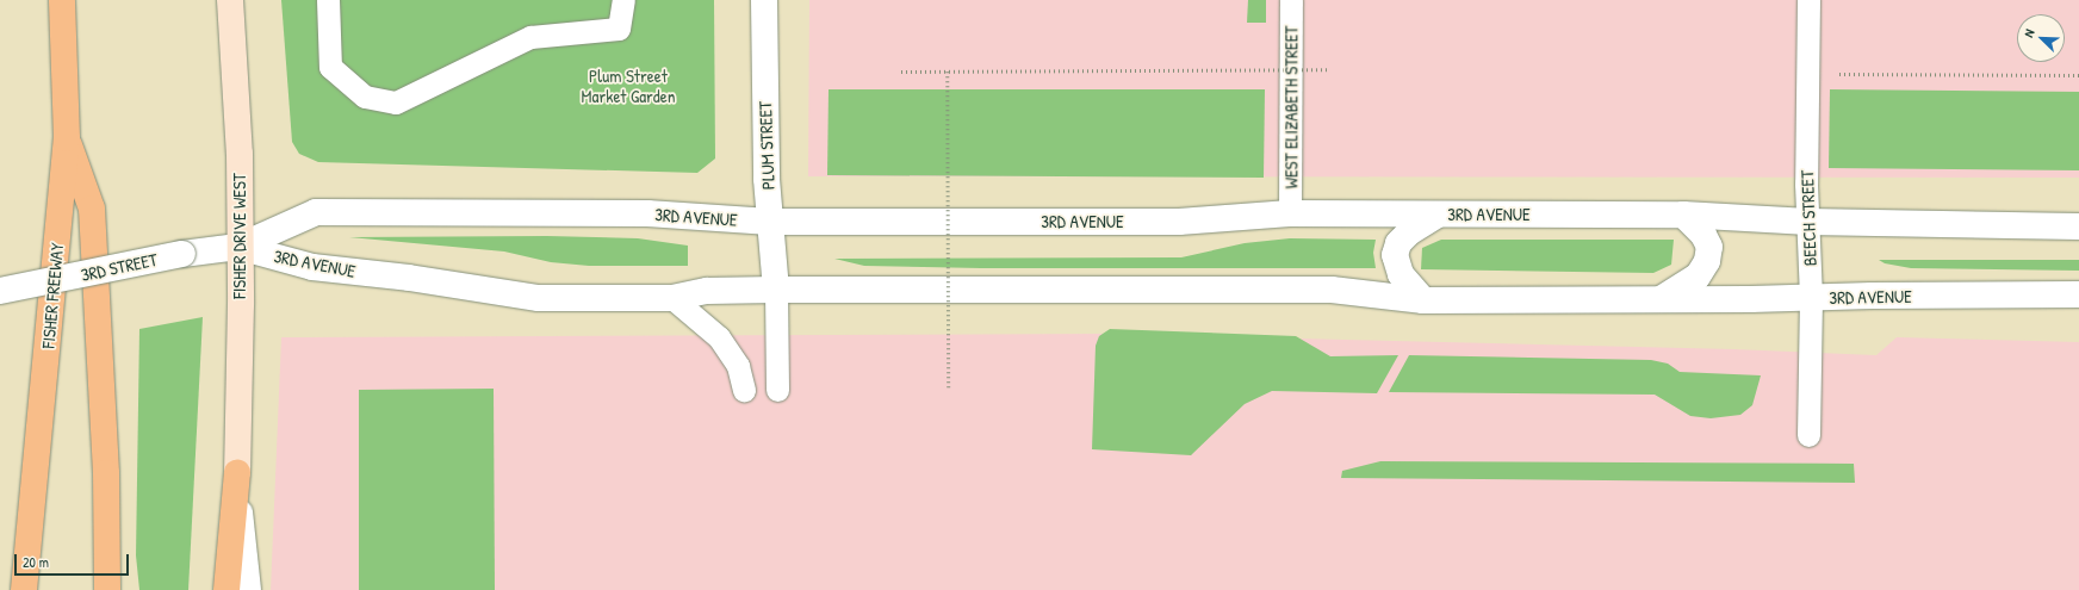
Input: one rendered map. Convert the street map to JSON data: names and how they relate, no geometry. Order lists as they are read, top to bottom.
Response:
{
  "streets": {
    "highway": ["FISHER FREEWAY"],
    "street": [
      "PLUM STREET",
      "3RD AVENUE",
      "FISHER DRIVE WEST",
      "3RD STREET"
    ],
    "lane": ["WEST ELIZABETH STREET", "BEECH STREET"]
  },
  "crossings": [
    ["WEST ELIZABETH STREET", "3RD AVENUE"],
    ["PLUM STREET", "3RD AVENUE"],
    ["3RD AVENUE", "BEECH STREET"],
    ["3RD AVENUE", "FISHER DRIVE WEST"],
    ["3RD AVENUE", "3RD STREET"],
    ["FISHER DRIVE WEST", "3RD STREET"]
  ],
  "parks": ["Plum Street Market Garden"],
  "scale_bar": "20 m",
  "north": "top left"
}
